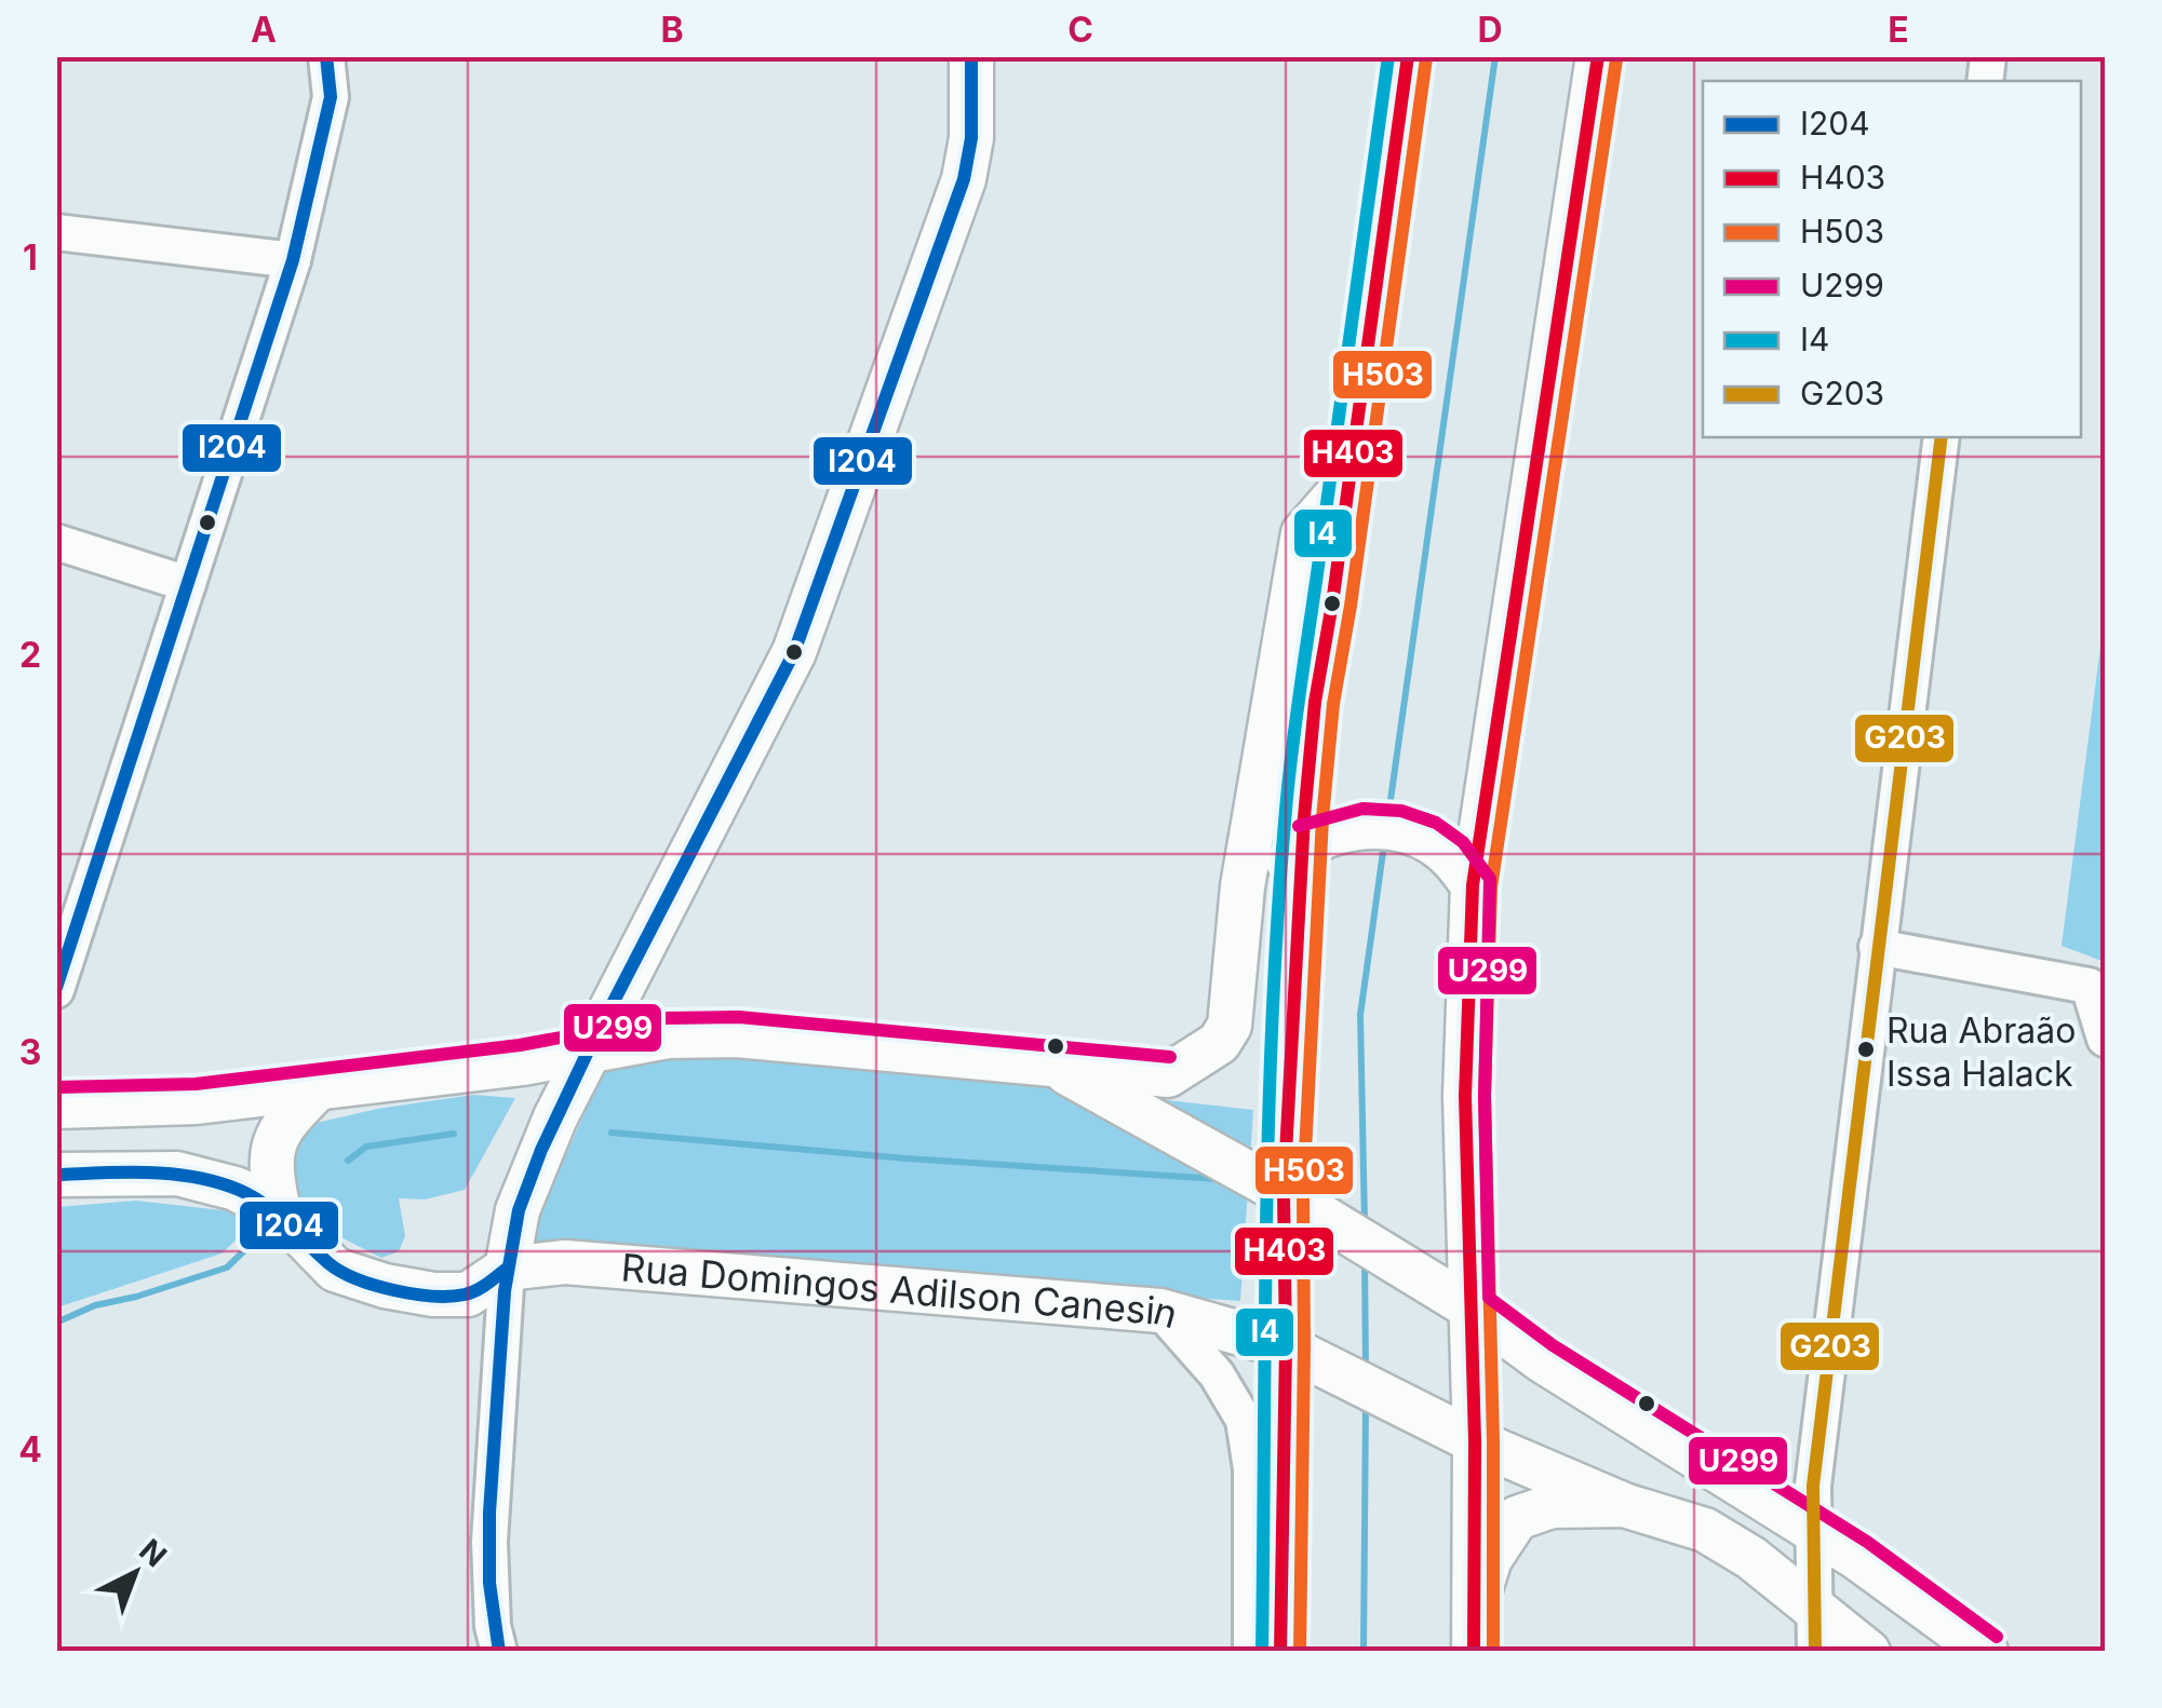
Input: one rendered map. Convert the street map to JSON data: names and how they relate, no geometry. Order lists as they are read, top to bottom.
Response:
{
  "streets": {
    "main road": ["Rua Domingos Adilson Canesin"]
  },
  "places": ["Rua Abraão Issa Halack"],
  "lines": [
    "transit line I204",
    "transit line H403",
    "transit line I4",
    "transit line H503",
    "transit line G203",
    "transit line U299"
  ],
  "legend": [
    "I204",
    "H403",
    "H503",
    "U299",
    "I4",
    "G203"
  ],
  "north": "top right",
  "grid": {
    "columns": [
      "A",
      "B",
      "C",
      "D",
      "E"
    ],
    "rows": [
      "1",
      "2",
      "3",
      "4"
    ]
  }
}
